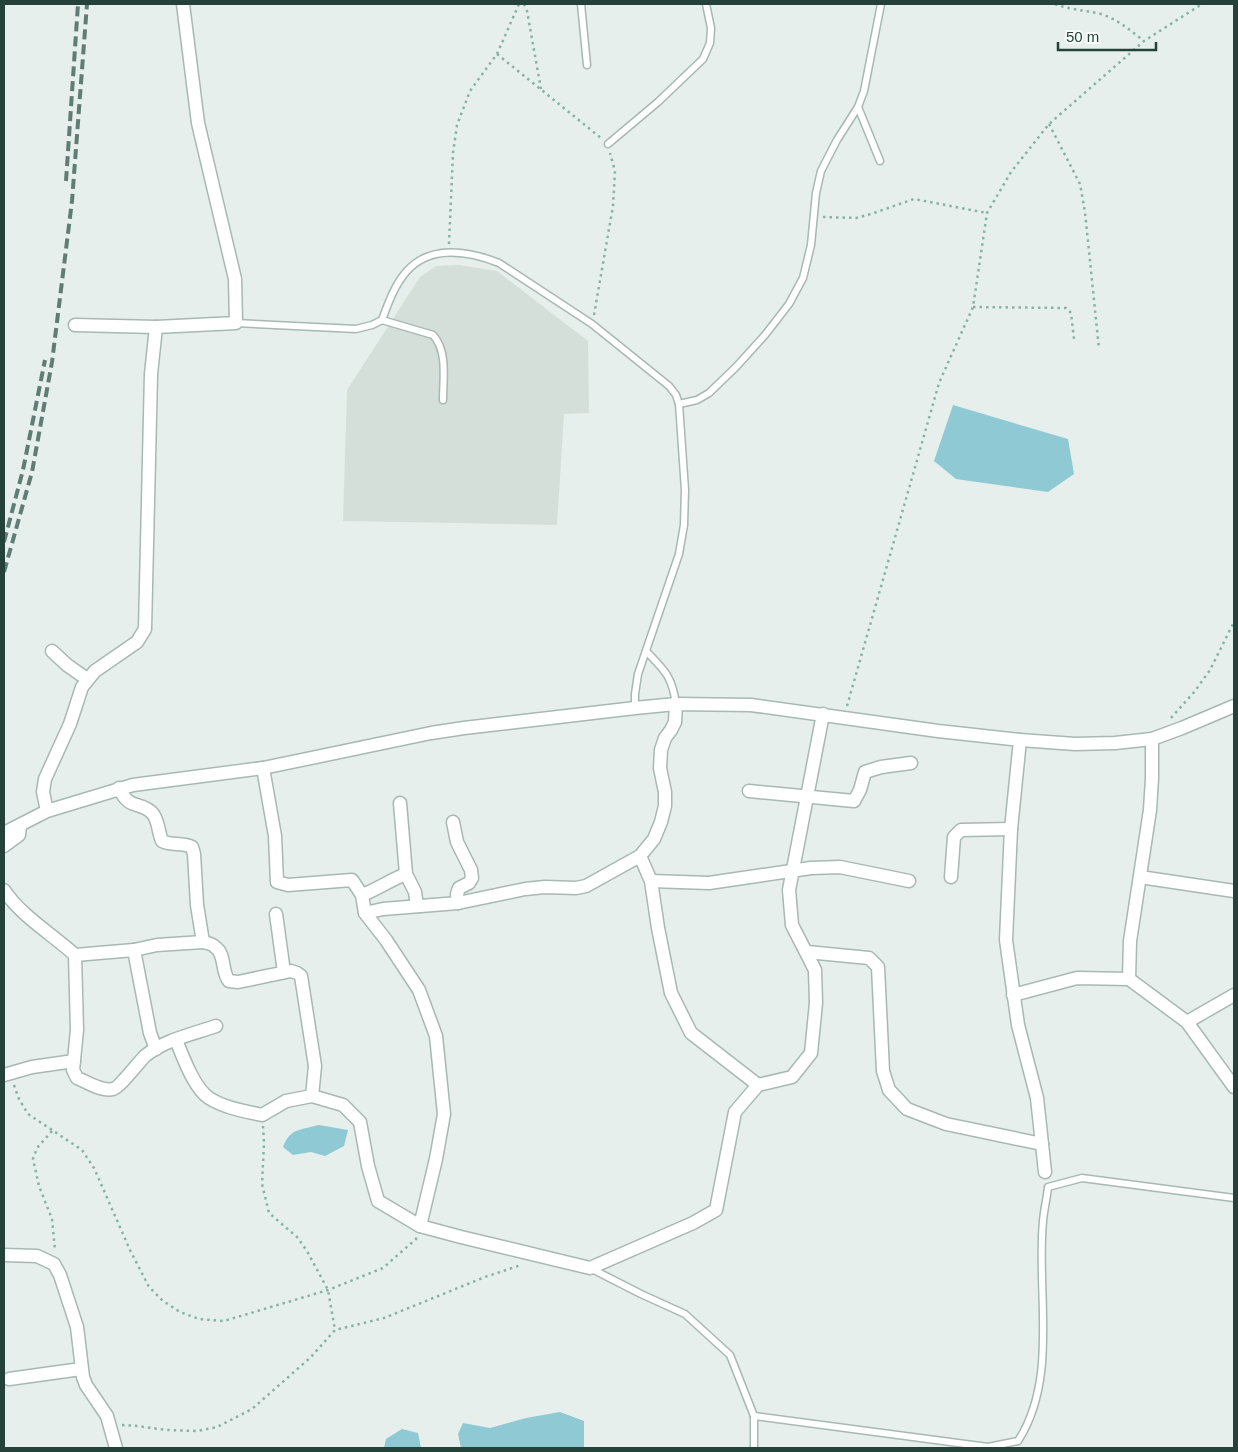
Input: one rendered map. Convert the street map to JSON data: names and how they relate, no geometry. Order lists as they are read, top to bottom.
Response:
{
  "scale_bar": "50 m"
}
